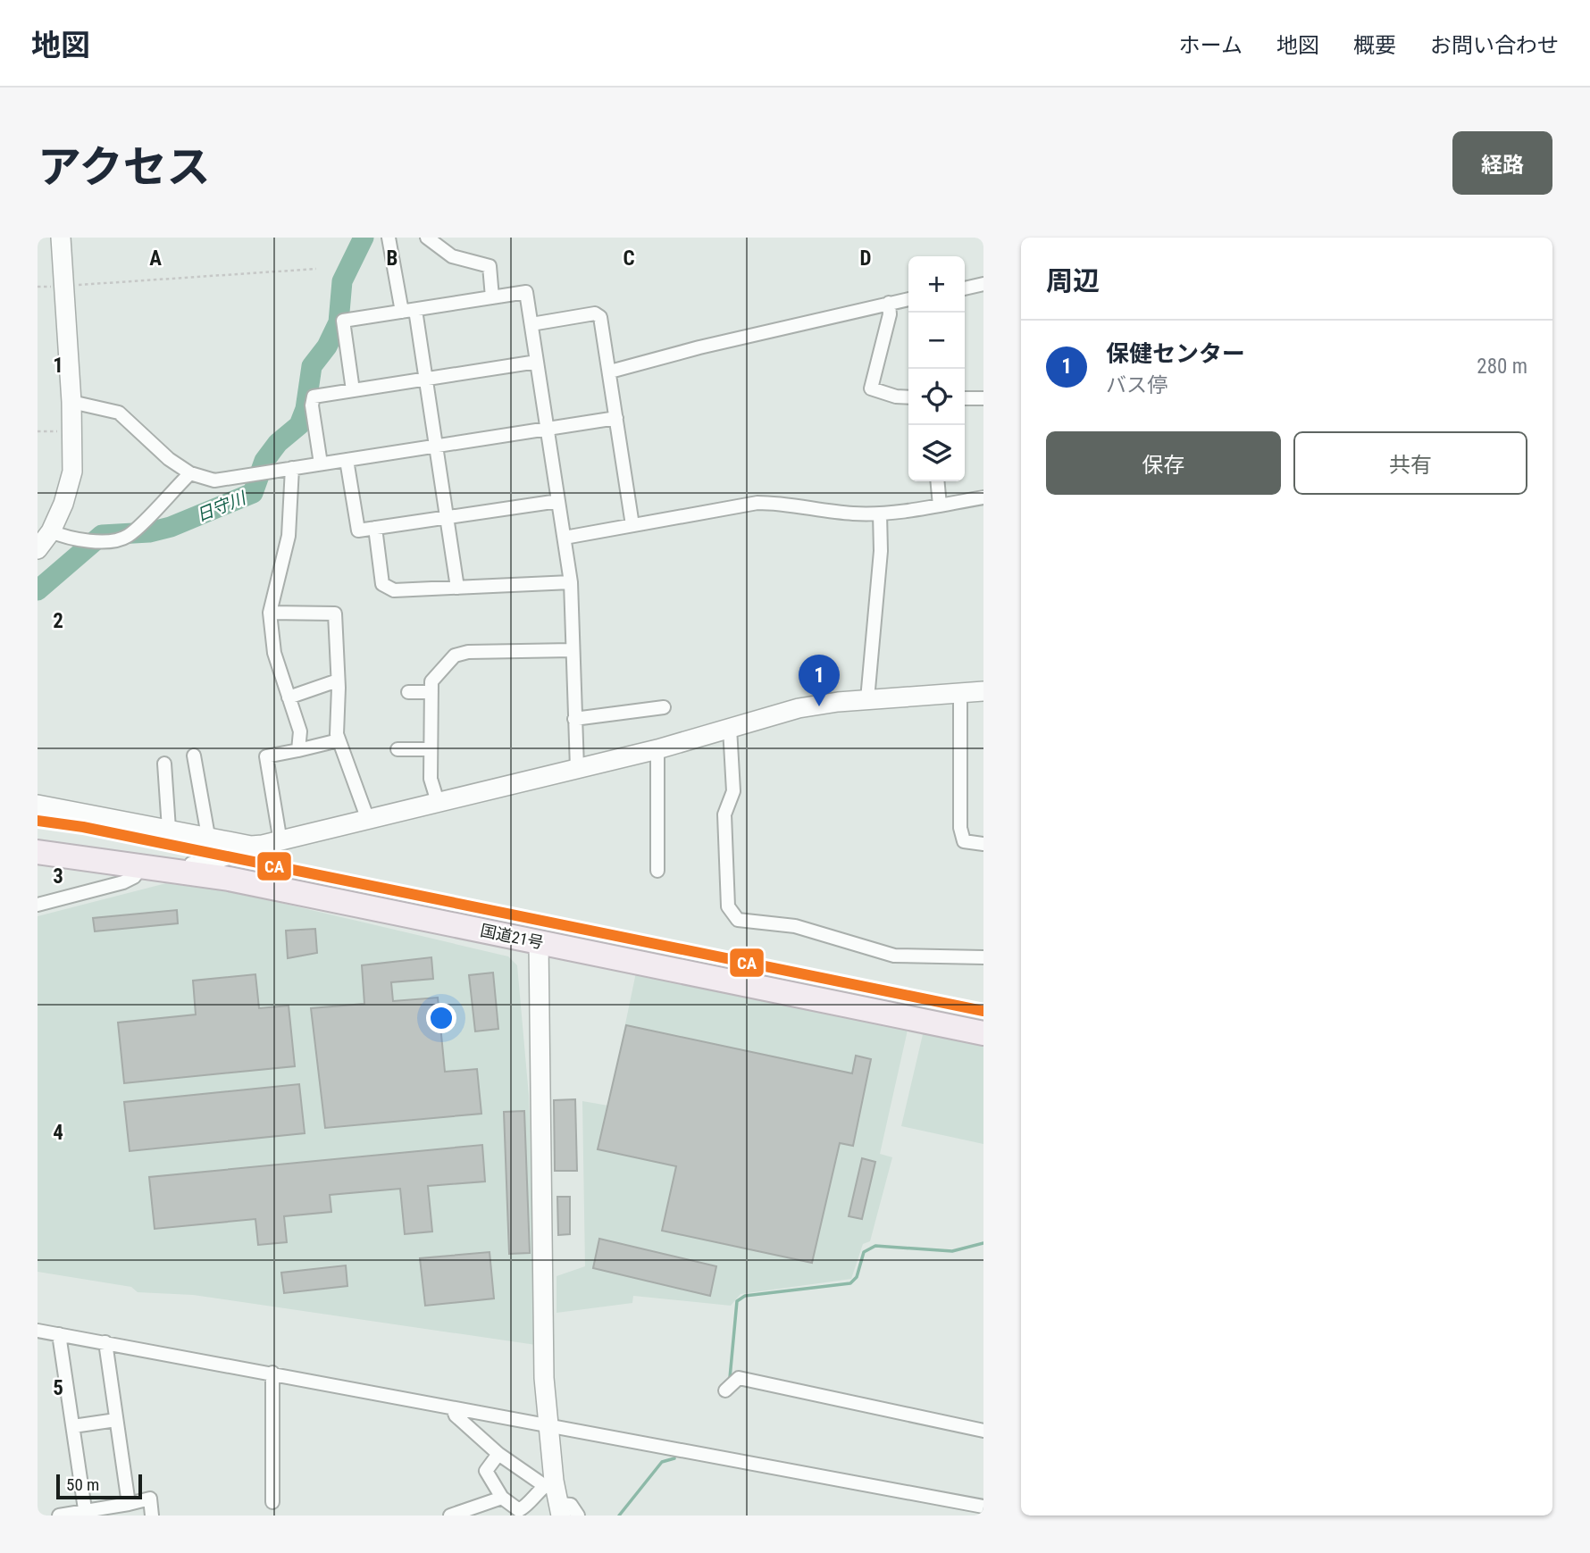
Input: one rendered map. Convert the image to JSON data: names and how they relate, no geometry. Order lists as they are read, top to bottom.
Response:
{
  "streets": {
    "highway": ["国道21号"]
  },
  "water": ["日守川"],
  "lines": ["transit line CA"],
  "scale_bar": "50 m",
  "page": {
    "header": "地図",
    "nav": [
      "ホーム",
      "地図",
      "概要",
      "お問い合わせ"
    ],
    "title": "アクセス",
    "buttons": [
      "経路",
      ["保存", "共有"]
    ],
    "heading": "周辺",
    "map_buttons": ["+", "−"],
    "list": [
      {
        "mark": "1",
        "name": "保健センター",
        "note": "バス停",
        "value": "280 m"
      }
    ],
    "pins": "1",
    "scale": "50 m"
  },
  "grid": {
    "columns": [
      "A",
      "B",
      "C",
      "D"
    ],
    "rows": [
      "1",
      "2",
      "3",
      "4",
      "5"
    ]
  }
}
